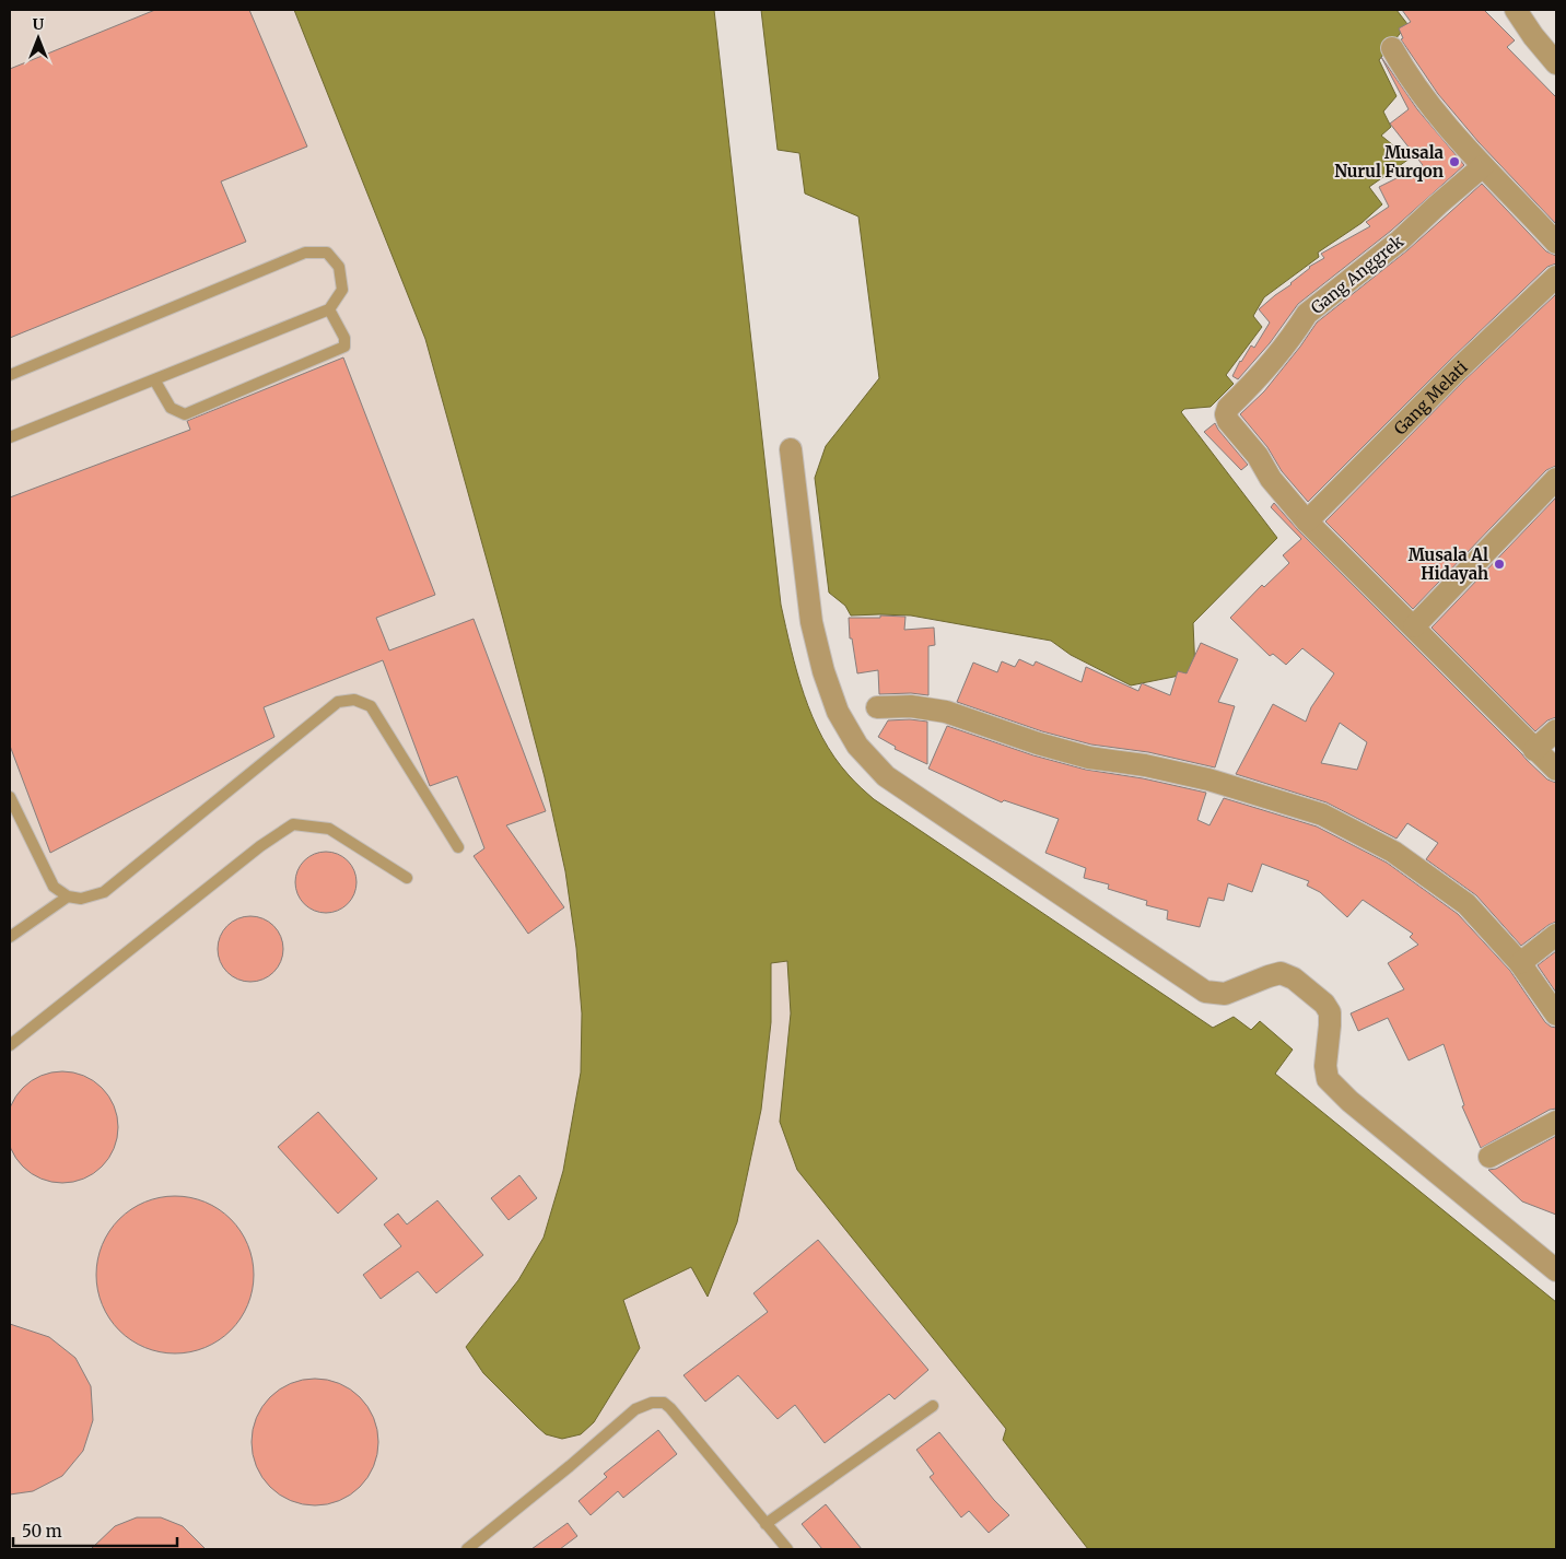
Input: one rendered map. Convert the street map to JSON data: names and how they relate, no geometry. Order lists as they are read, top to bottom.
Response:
{
  "streets": {
    "street": ["Gang Anggrek", "Gang Melati"]
  },
  "crossings": [
    ["Gang Anggrek", "Gang Melati"]
  ],
  "places": ["Musala Nurul Furqon", "Musala Al Hidayah"],
  "scale_bar": "50 m",
  "north": "top"
}
